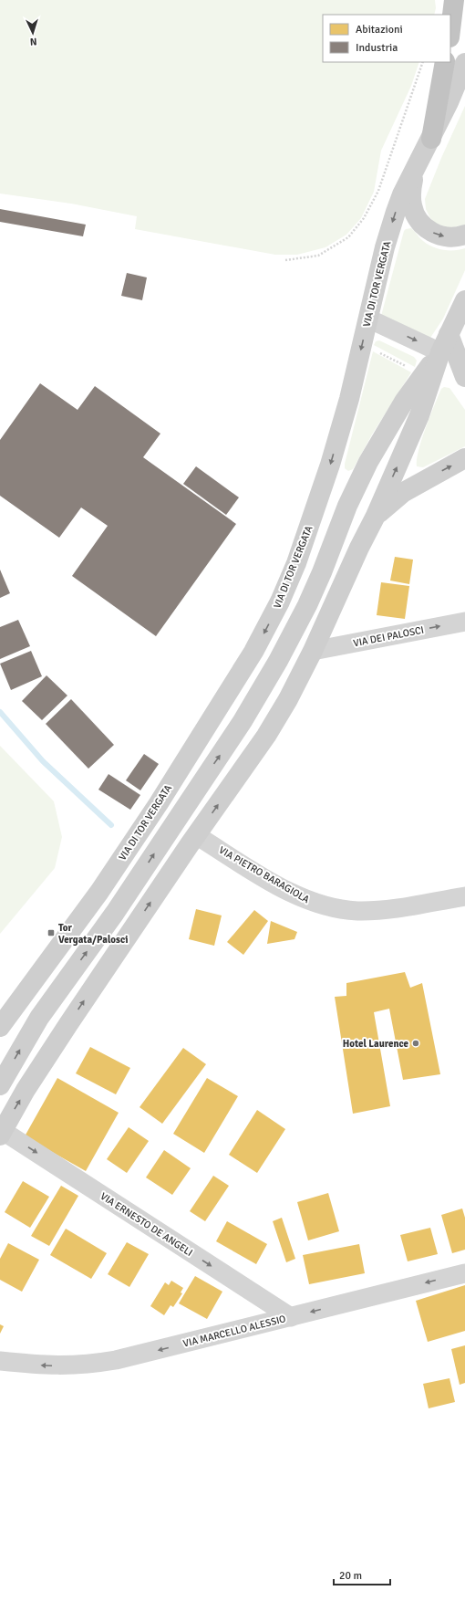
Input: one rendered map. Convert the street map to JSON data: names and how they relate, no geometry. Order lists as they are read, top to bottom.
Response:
{
  "streets": {
    "main road": ["VIA DI TOR VERGATA"],
    "street": [
      "VIA DEI PALOSCI",
      "VIA PIETRO BARAGIOLA",
      "VIA ERNESTO DE ANGELI",
      "VIA MARCELLO ALESSIO"
    ]
  },
  "crossings": [
    ["VIA ERNESTO DE ANGELI", "VIA MARCELLO ALESSIO"]
  ],
  "one_way": ["VIA DEI PALOSCI", "VIA ERNESTO DE ANGELI", "VIA MARCELLO ALESSIO"],
  "places": {
    "transit": ["Tor Vergata/Palosci"],
    "other": ["Hotel Laurence"]
  },
  "legend": ["Abitazioni", "Industria"],
  "scale_bar": "20 m",
  "north": "bottom"
}
